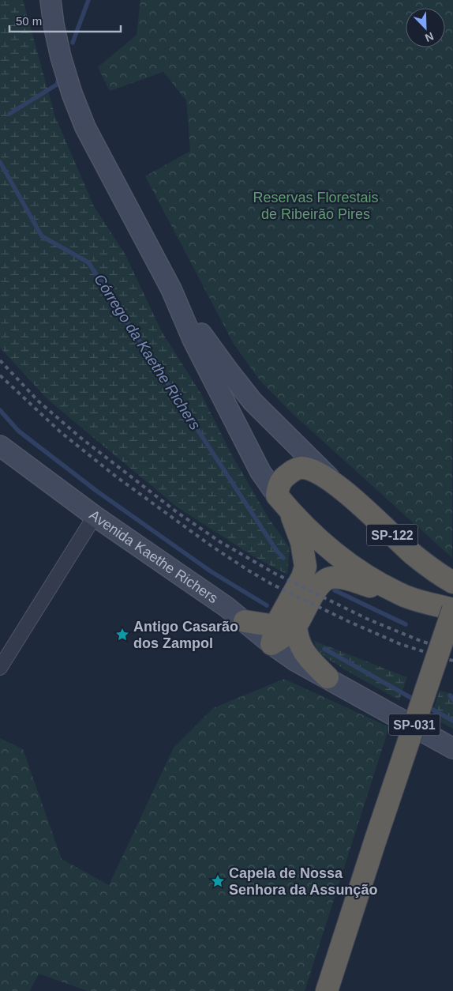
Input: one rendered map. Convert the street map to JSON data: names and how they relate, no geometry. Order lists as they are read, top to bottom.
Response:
{
  "streets": {
    "highway": ["SP-122", "SP-031"],
    "main road": ["Avenida Kaethe Richers"]
  },
  "crossings": [
    ["SP-122", "SP-031"]
  ],
  "water": ["Córrego da Kaethe Richers"],
  "parks": ["Reservas Florestais de Ribeirão Pires"],
  "places": {
    "place": ["Antigo Casarão dos Zampol", "Capela de Nossa Senhora da Assunção"]
  },
  "scale_bar": "50 m",
  "north": "bottom right"
}
